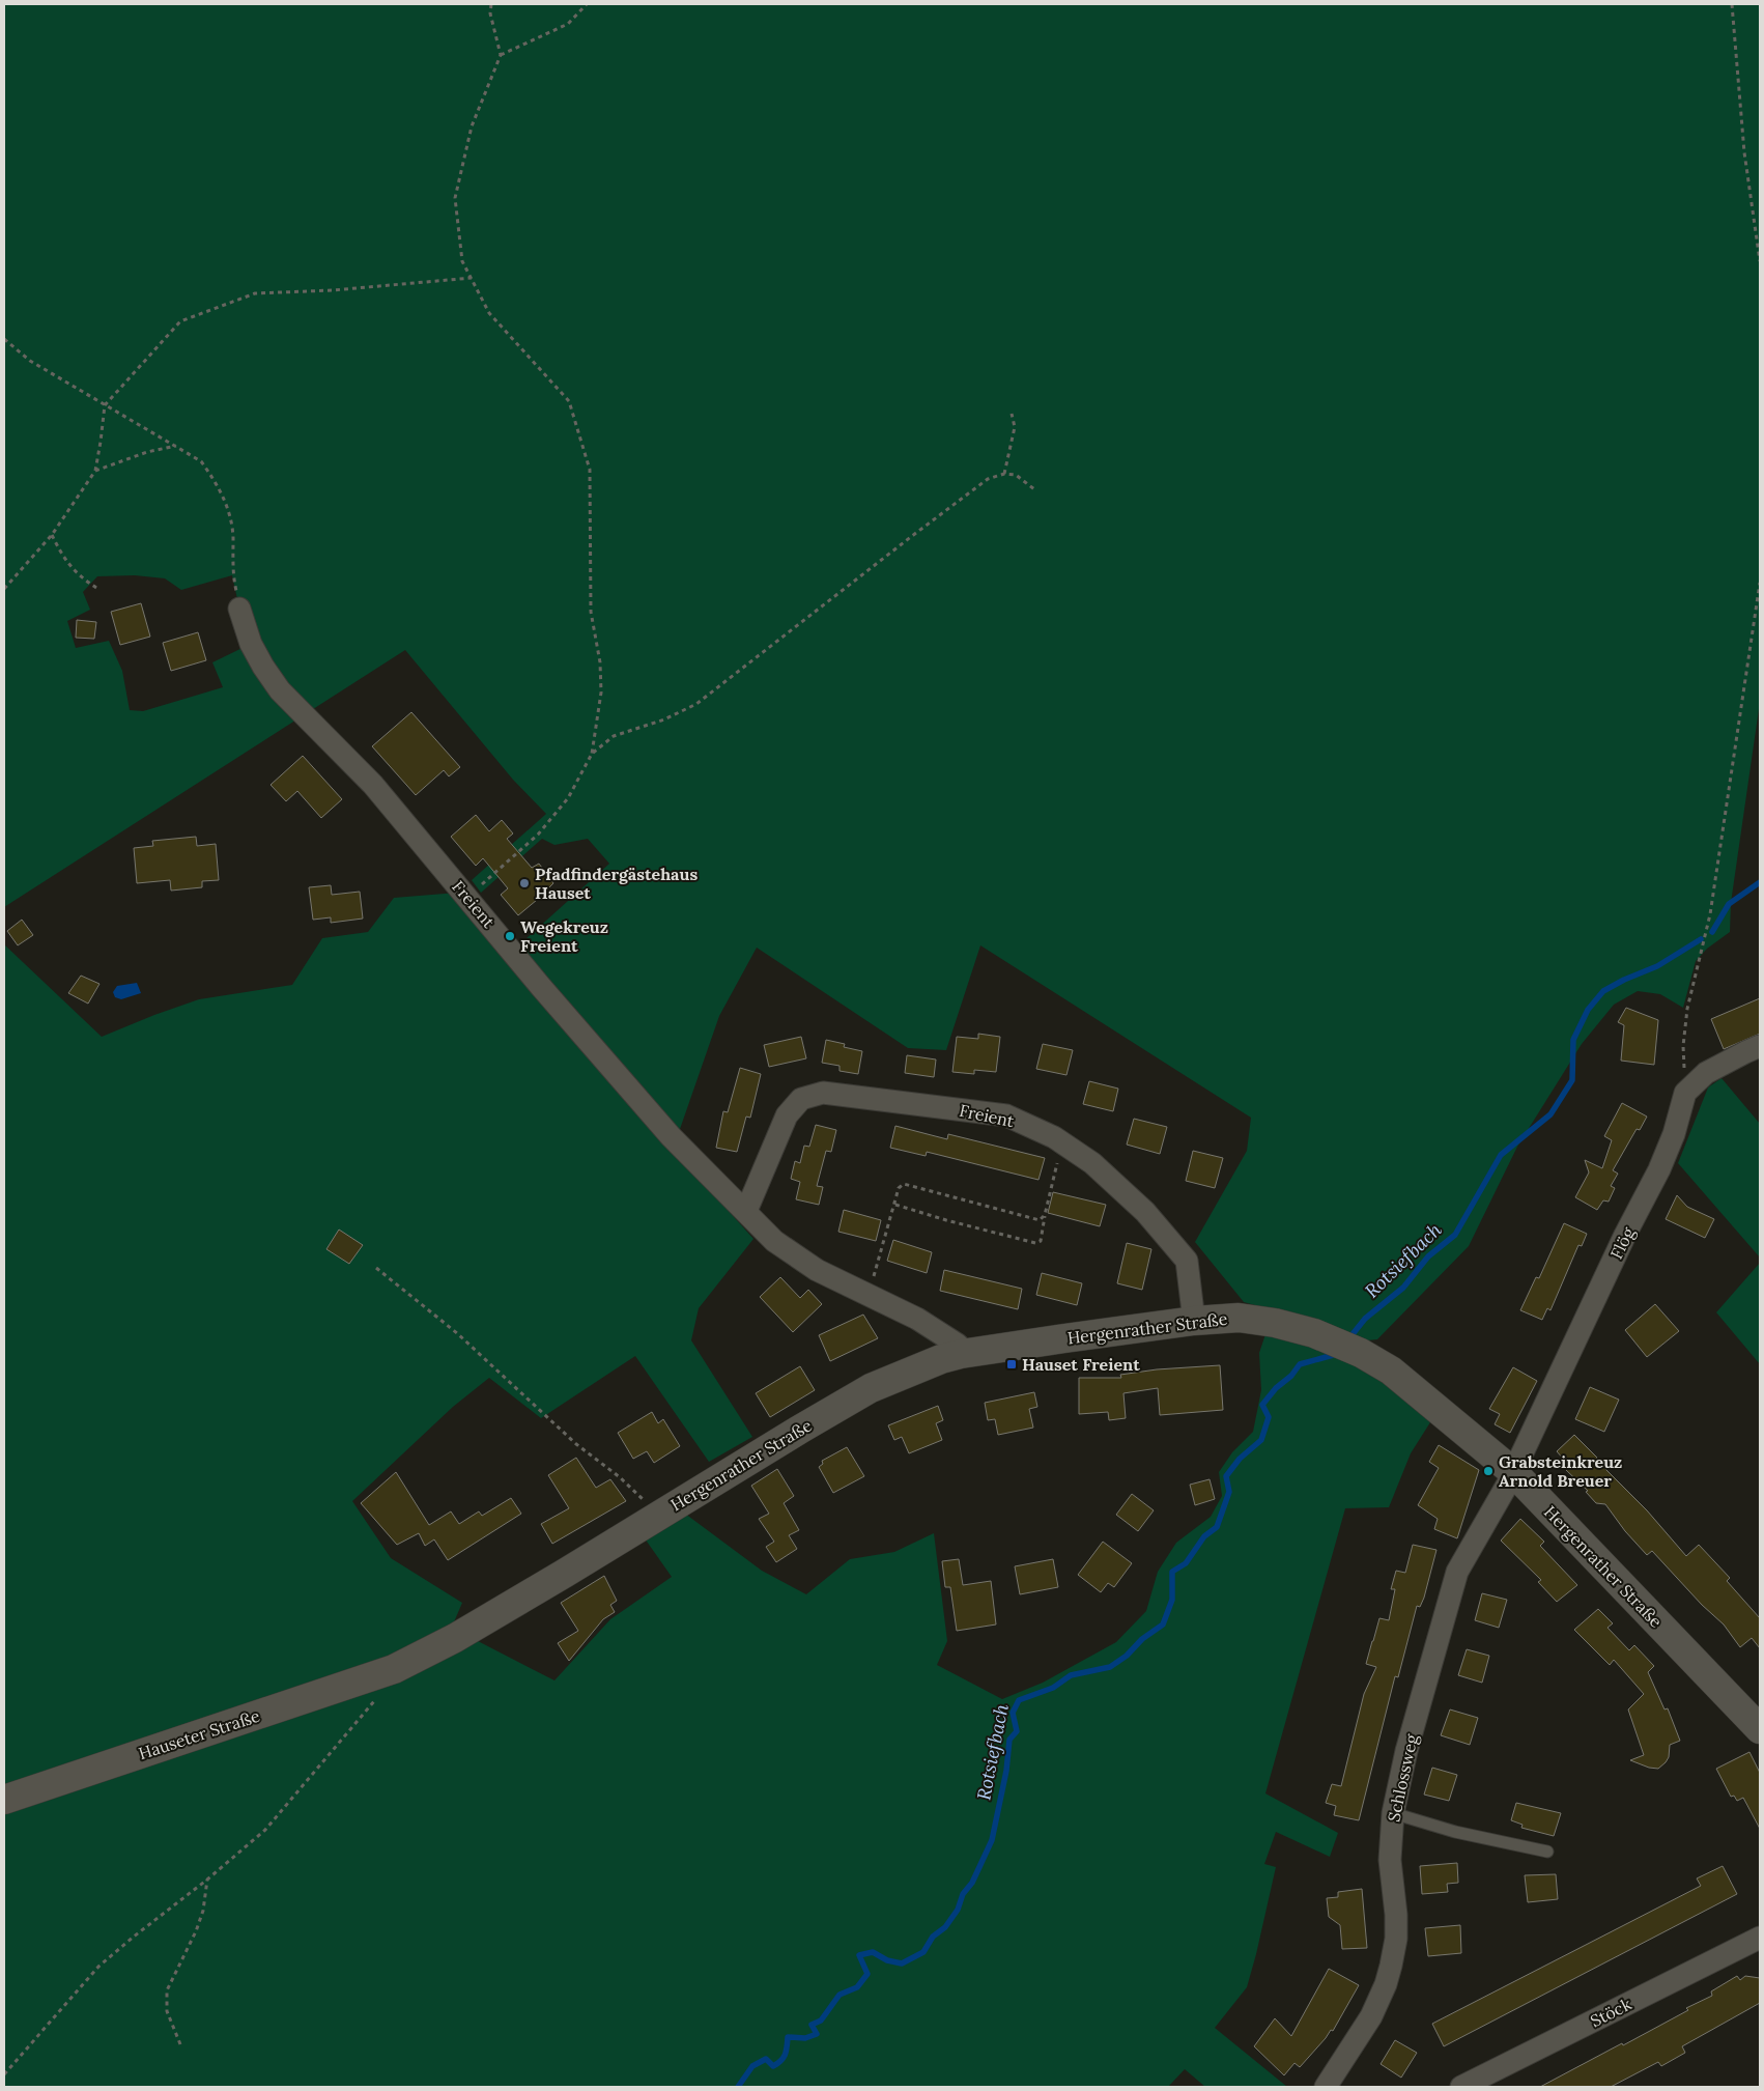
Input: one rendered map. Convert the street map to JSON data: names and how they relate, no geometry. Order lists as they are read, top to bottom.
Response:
{
  "streets": {
    "street": [
      "Freient",
      "Flög",
      "Hergenrather Straße",
      "Hauseter Straße",
      "Schlossweg",
      "Stöck"
    ]
  },
  "crossings": [
    ["Freient", "Hergenrather Straße"],
    ["Flög", "Hergenrather Straße"],
    ["Flög", "Schlossweg"],
    ["Hergenrather Straße", "Hauseter Straße"],
    ["Hergenrather Straße", "Schlossweg"]
  ],
  "water": ["Rotsiefbach"],
  "places": {
    "other": ["Pfadfindergästehaus Hauset", "Wegekreuz Freient", "Grabsteinkreuz Arnold Breuer"],
    "transit": ["Hauset Freient"]
  }
}
